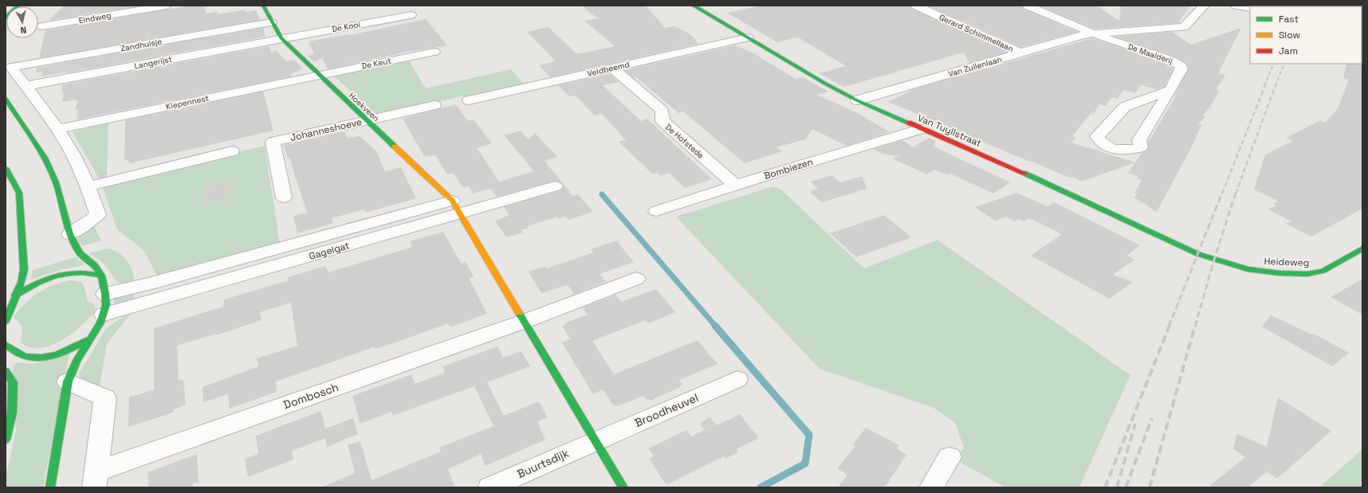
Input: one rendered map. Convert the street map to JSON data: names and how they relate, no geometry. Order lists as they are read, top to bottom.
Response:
{
  "streets": {
    "street": [
      "Eindweg",
      "De Kooi",
      "Gerard Schimmellaan",
      "Zandhuisje",
      "De Maalderij",
      "Langerijst",
      "De Keut",
      "Van Zuilenlaan",
      "Veldbeemd",
      "Kiepennest",
      "Hoekveen",
      "Johanneshoeve",
      "Van Tuyllstraat",
      "De Hofstede",
      "Bombiezen",
      "Gagelgat",
      "Heideweg",
      "Dombosch",
      "Broodheuvel",
      "Buurtsdijk"
    ]
  },
  "crossings": [
    ["De Kooi", "Langerijst"],
    ["De Kooi", "Hoekveen"],
    ["Gerard Schimmellaan", "Van Zuilenlaan"],
    ["Zandhuisje", "Langerijst"],
    ["Zandhuisje", "Hoekveen"],
    ["De Maalderij", "Van Zuilenlaan"],
    ["Langerijst", "Hoekveen"],
    ["De Keut", "Kiepennest"],
    ["De Keut", "Hoekveen"],
    ["Van Zuilenlaan", "Van Tuyllstraat"],
    ["Veldbeemd", "Van Tuyllstraat"],
    ["Veldbeemd", "De Hofstede"],
    ["Kiepennest", "Hoekveen"],
    ["Hoekveen", "Johanneshoeve"],
    ["Hoekveen", "Gagelgat"],
    ["Van Tuyllstraat", "Bombiezen"],
    ["Van Tuyllstraat", "Heideweg"],
    ["De Hofstede", "Bombiezen"],
    ["Broodheuvel", "Buurtsdijk"]
  ],
  "legend": ["Fast", "Slow", "Jam"],
  "north": "bottom"
}
